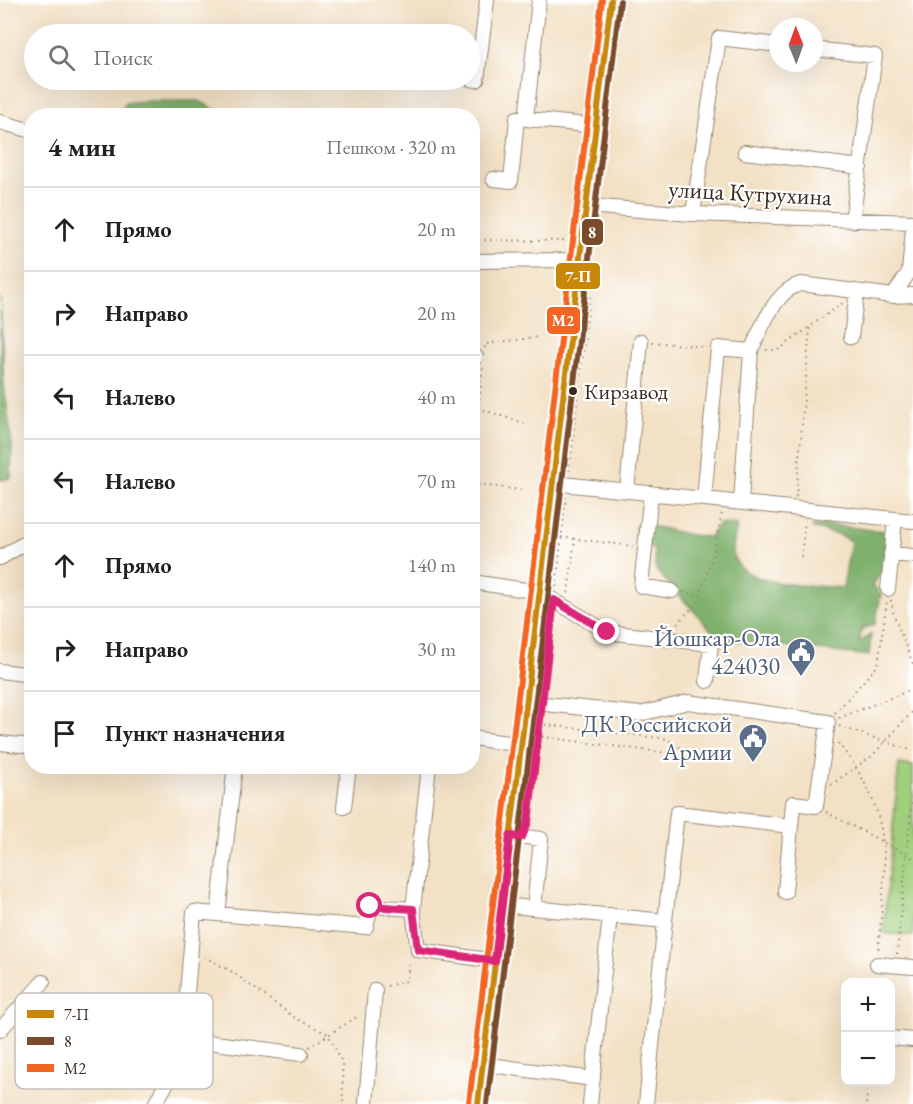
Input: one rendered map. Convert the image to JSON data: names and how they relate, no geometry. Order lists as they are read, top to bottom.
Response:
{
  "streets": {
    "street": ["улица Кутрухина"]
  },
  "places": {
    "other": ["Кирзавод"],
    "public building": ["Йошкар-Ола 424030", "ДК Российской Армии"]
  },
  "lines": ["transit line 7-П", "transit line М2", "transit line 8"],
  "legend": ["7-П", "8", "М2"],
  "north": "top",
  "page": {
    "search": "Поиск",
    "heading": ["4 мин", "Пешком · 320 m"],
    "list": [
      ["Прямо", "20 m"],
      ["Направо", "20 m"],
      ["Налево", "40 m"],
      ["Налево", "70 m"],
      ["Прямо", "140 m"],
      ["Направо", "30 m"],
      "Пункт назначения"
    ],
    "map_buttons": ["+", "−"]
  }
}
